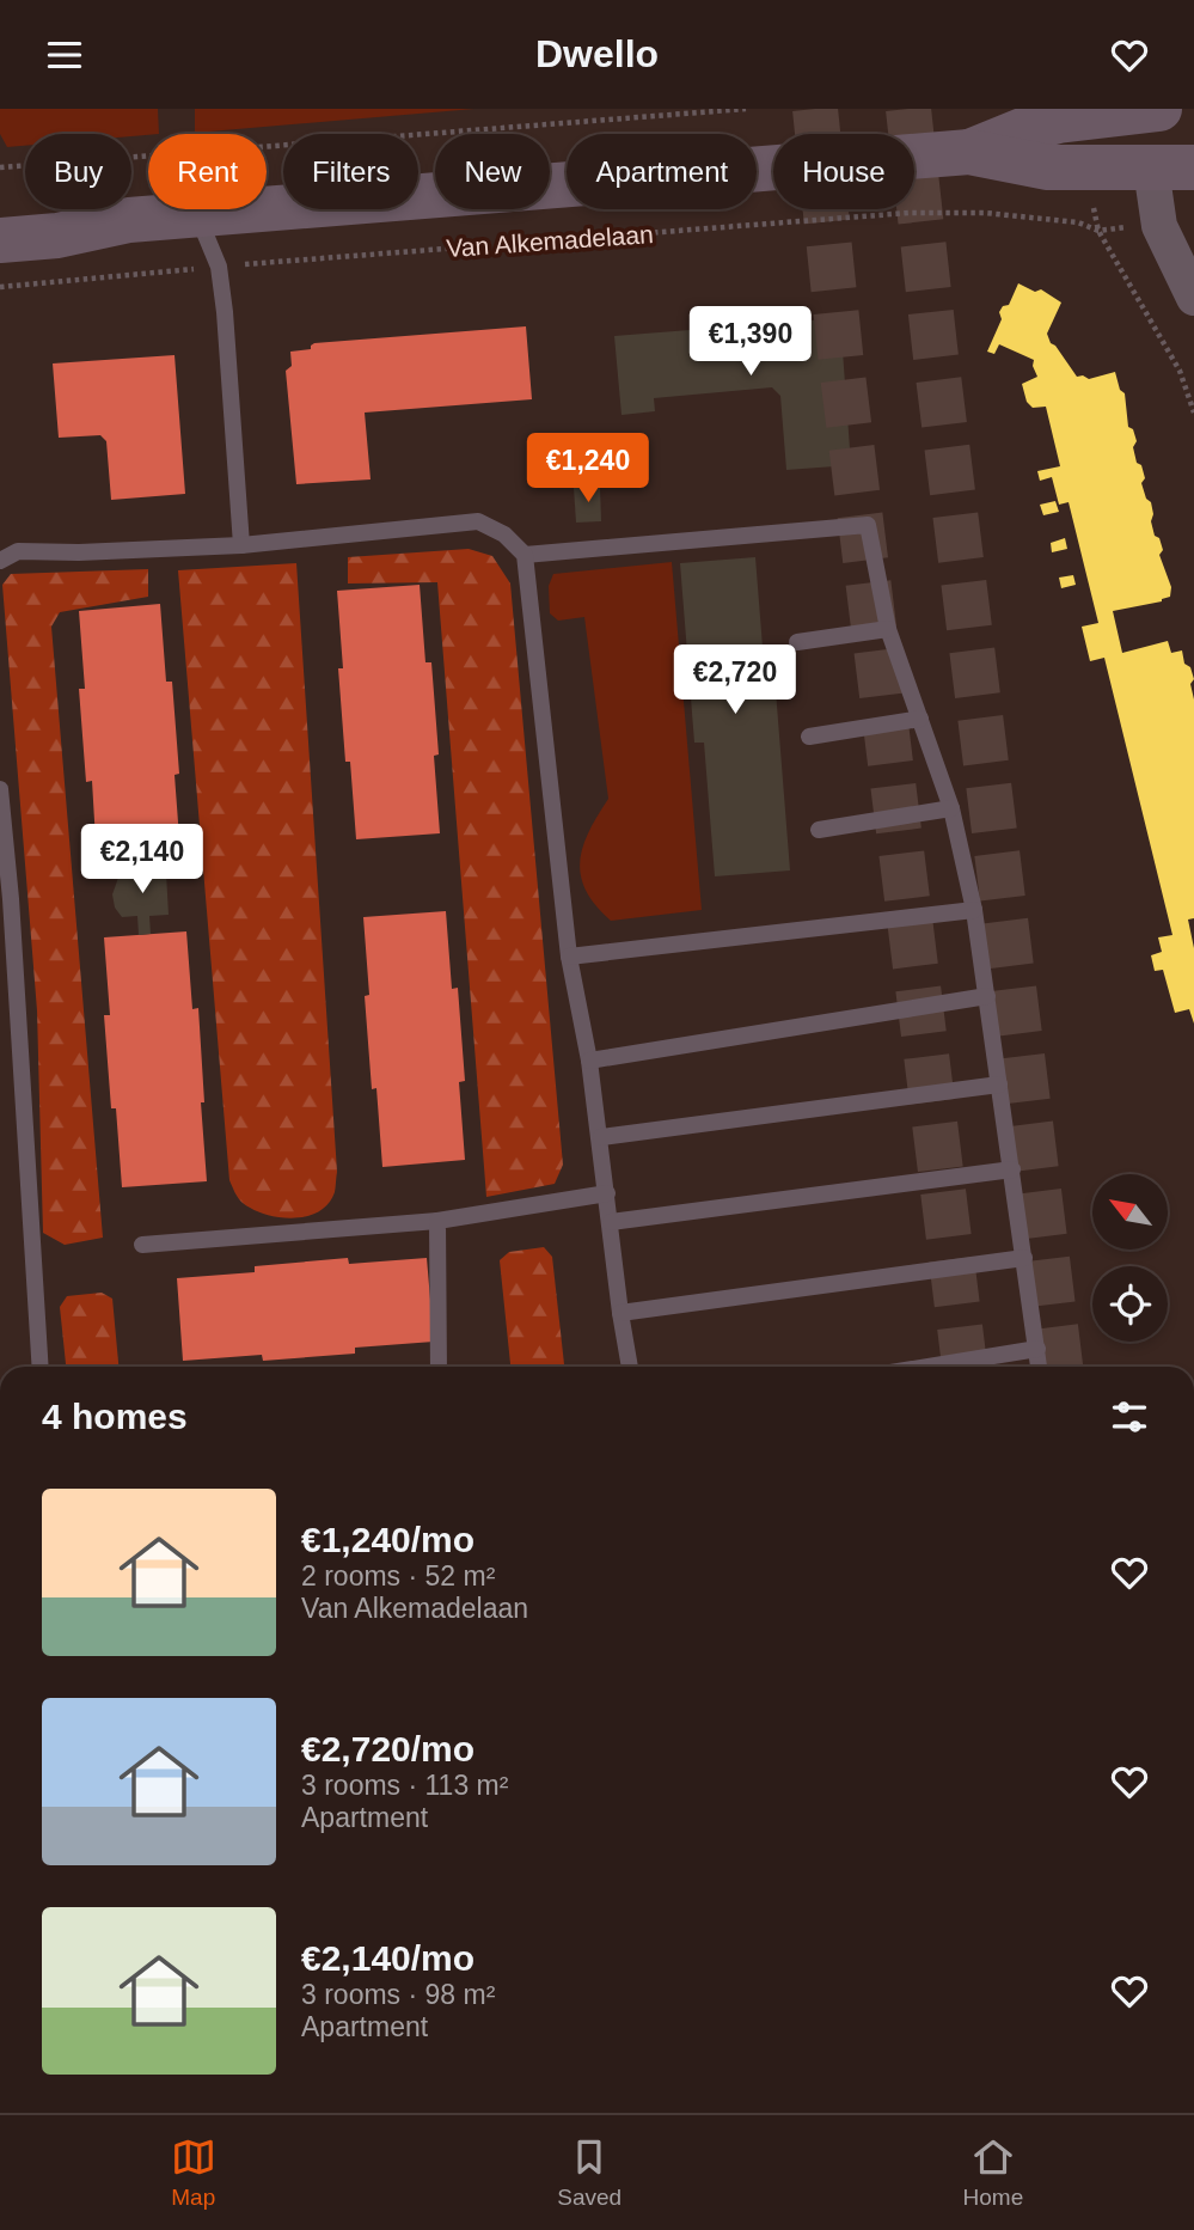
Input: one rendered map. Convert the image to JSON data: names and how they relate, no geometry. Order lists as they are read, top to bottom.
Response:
{
  "streets": {
    "path": ["Van Alkemadelaan"]
  },
  "north": "top left",
  "page": {
    "header": "Dwello",
    "chip": [
      "Buy",
      "Rent",
      "Filters",
      "New",
      "Apartment",
      "House"
    ],
    "price": [
      "€1,390",
      "€1,240",
      "€2,720",
      "€2,140"
    ],
    "heading": "4 homes",
    "list": [
      {
        "name": "€1,240/mo",
        "note": "2 rooms · 52 m² · Van Alkemadelaan"
      },
      {
        "name": "€2,720/mo",
        "note": "3 rooms · 113 m² · Apartment"
      },
      {
        "name": "€2,140/mo",
        "note": "3 rooms · 98 m² · Apartment"
      }
    ],
    "tabs": ["Map", "Saved", "Home"]
  }
}
